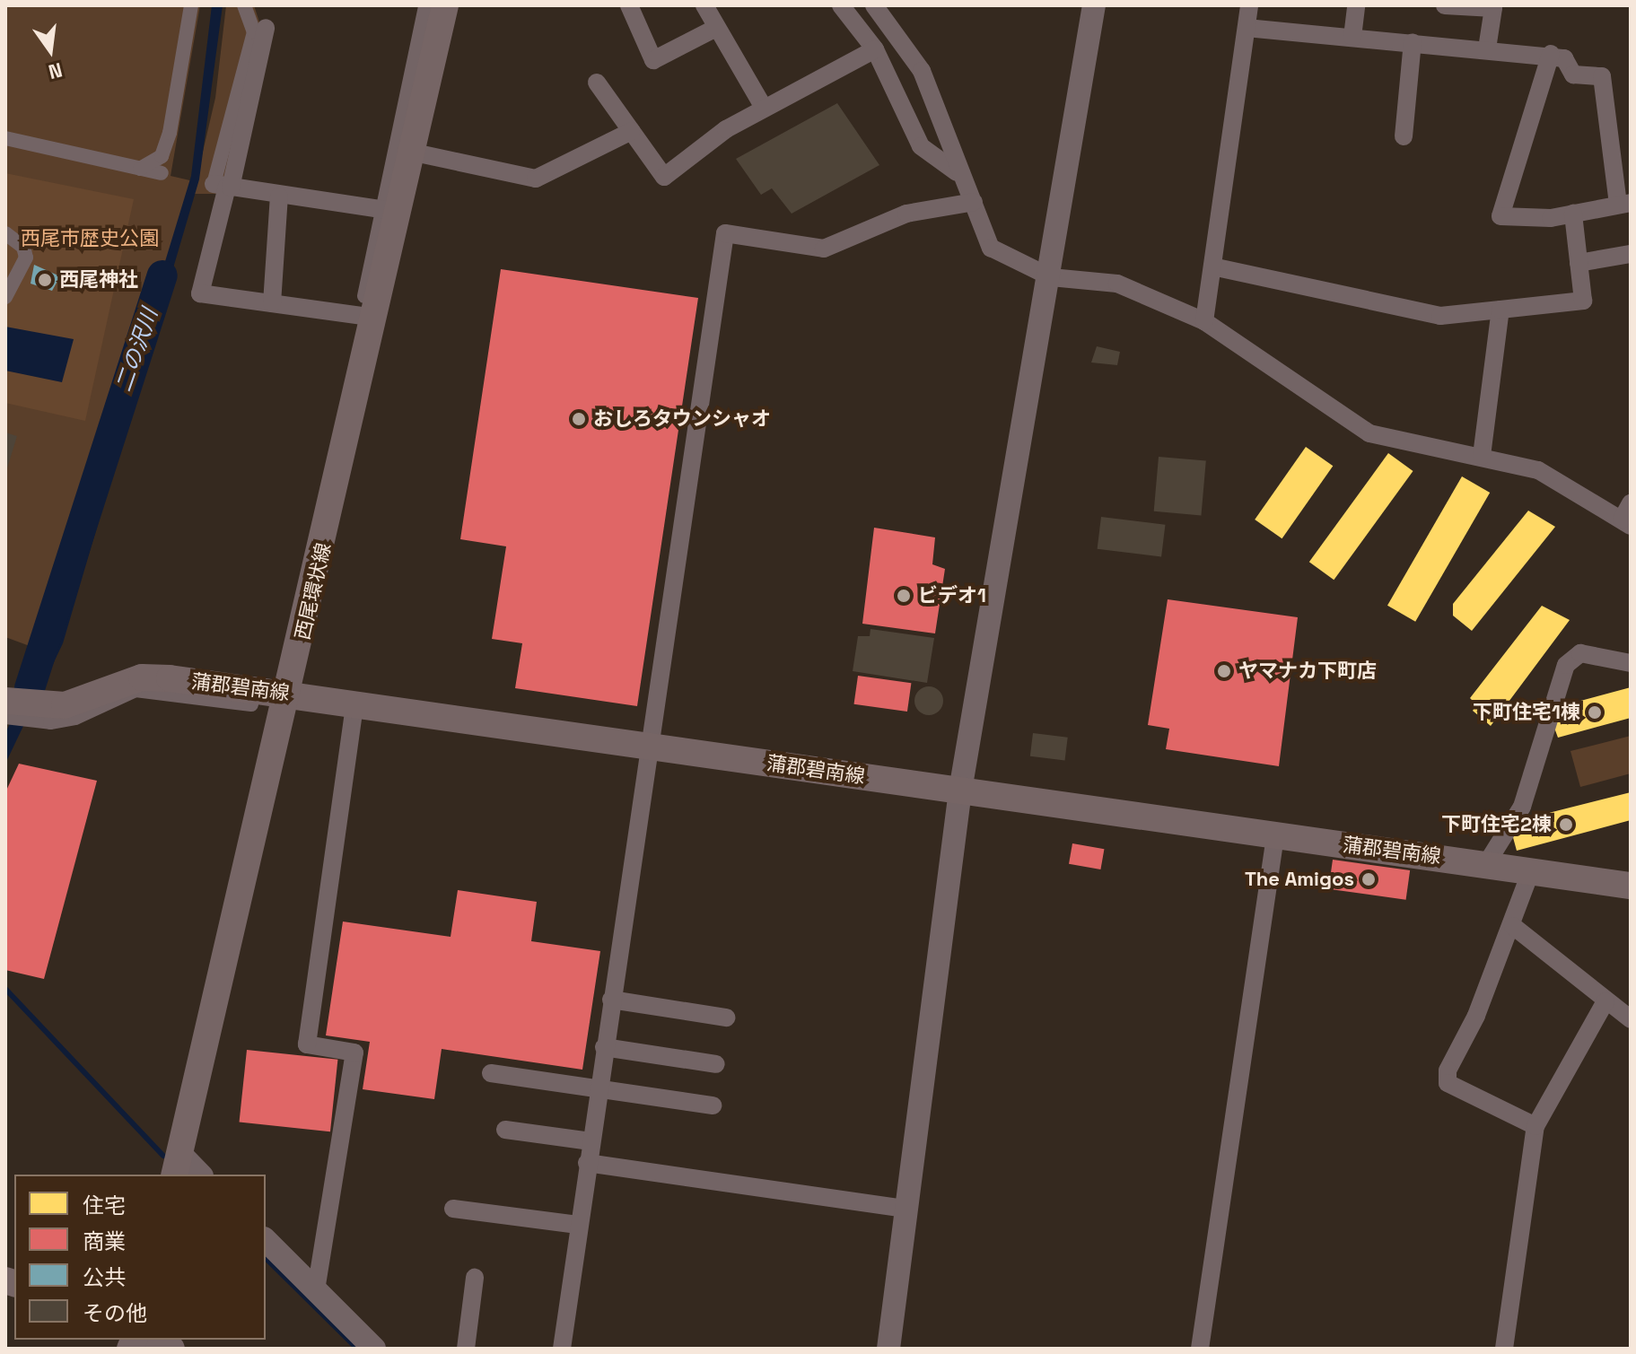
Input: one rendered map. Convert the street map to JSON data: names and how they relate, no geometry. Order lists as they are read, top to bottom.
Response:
{
  "streets": {
    "main road": ["西尾環状線", "蒲郡碧南線"]
  },
  "crossings": [
    ["西尾環状線", "蒲郡碧南線"]
  ],
  "water": ["二の沢川"],
  "parks": ["西尾市歴史公園"],
  "places": [
    "西尾神社",
    "おしろタウンシャオ",
    "ビデオ1",
    "ヤマナカ下町店",
    "下町住宅1棟",
    "下町住宅2棟",
    "The Amigos"
  ],
  "legend": [
    "住宅",
    "商業",
    "公共",
    "その他"
  ],
  "north": "bottom"
}
